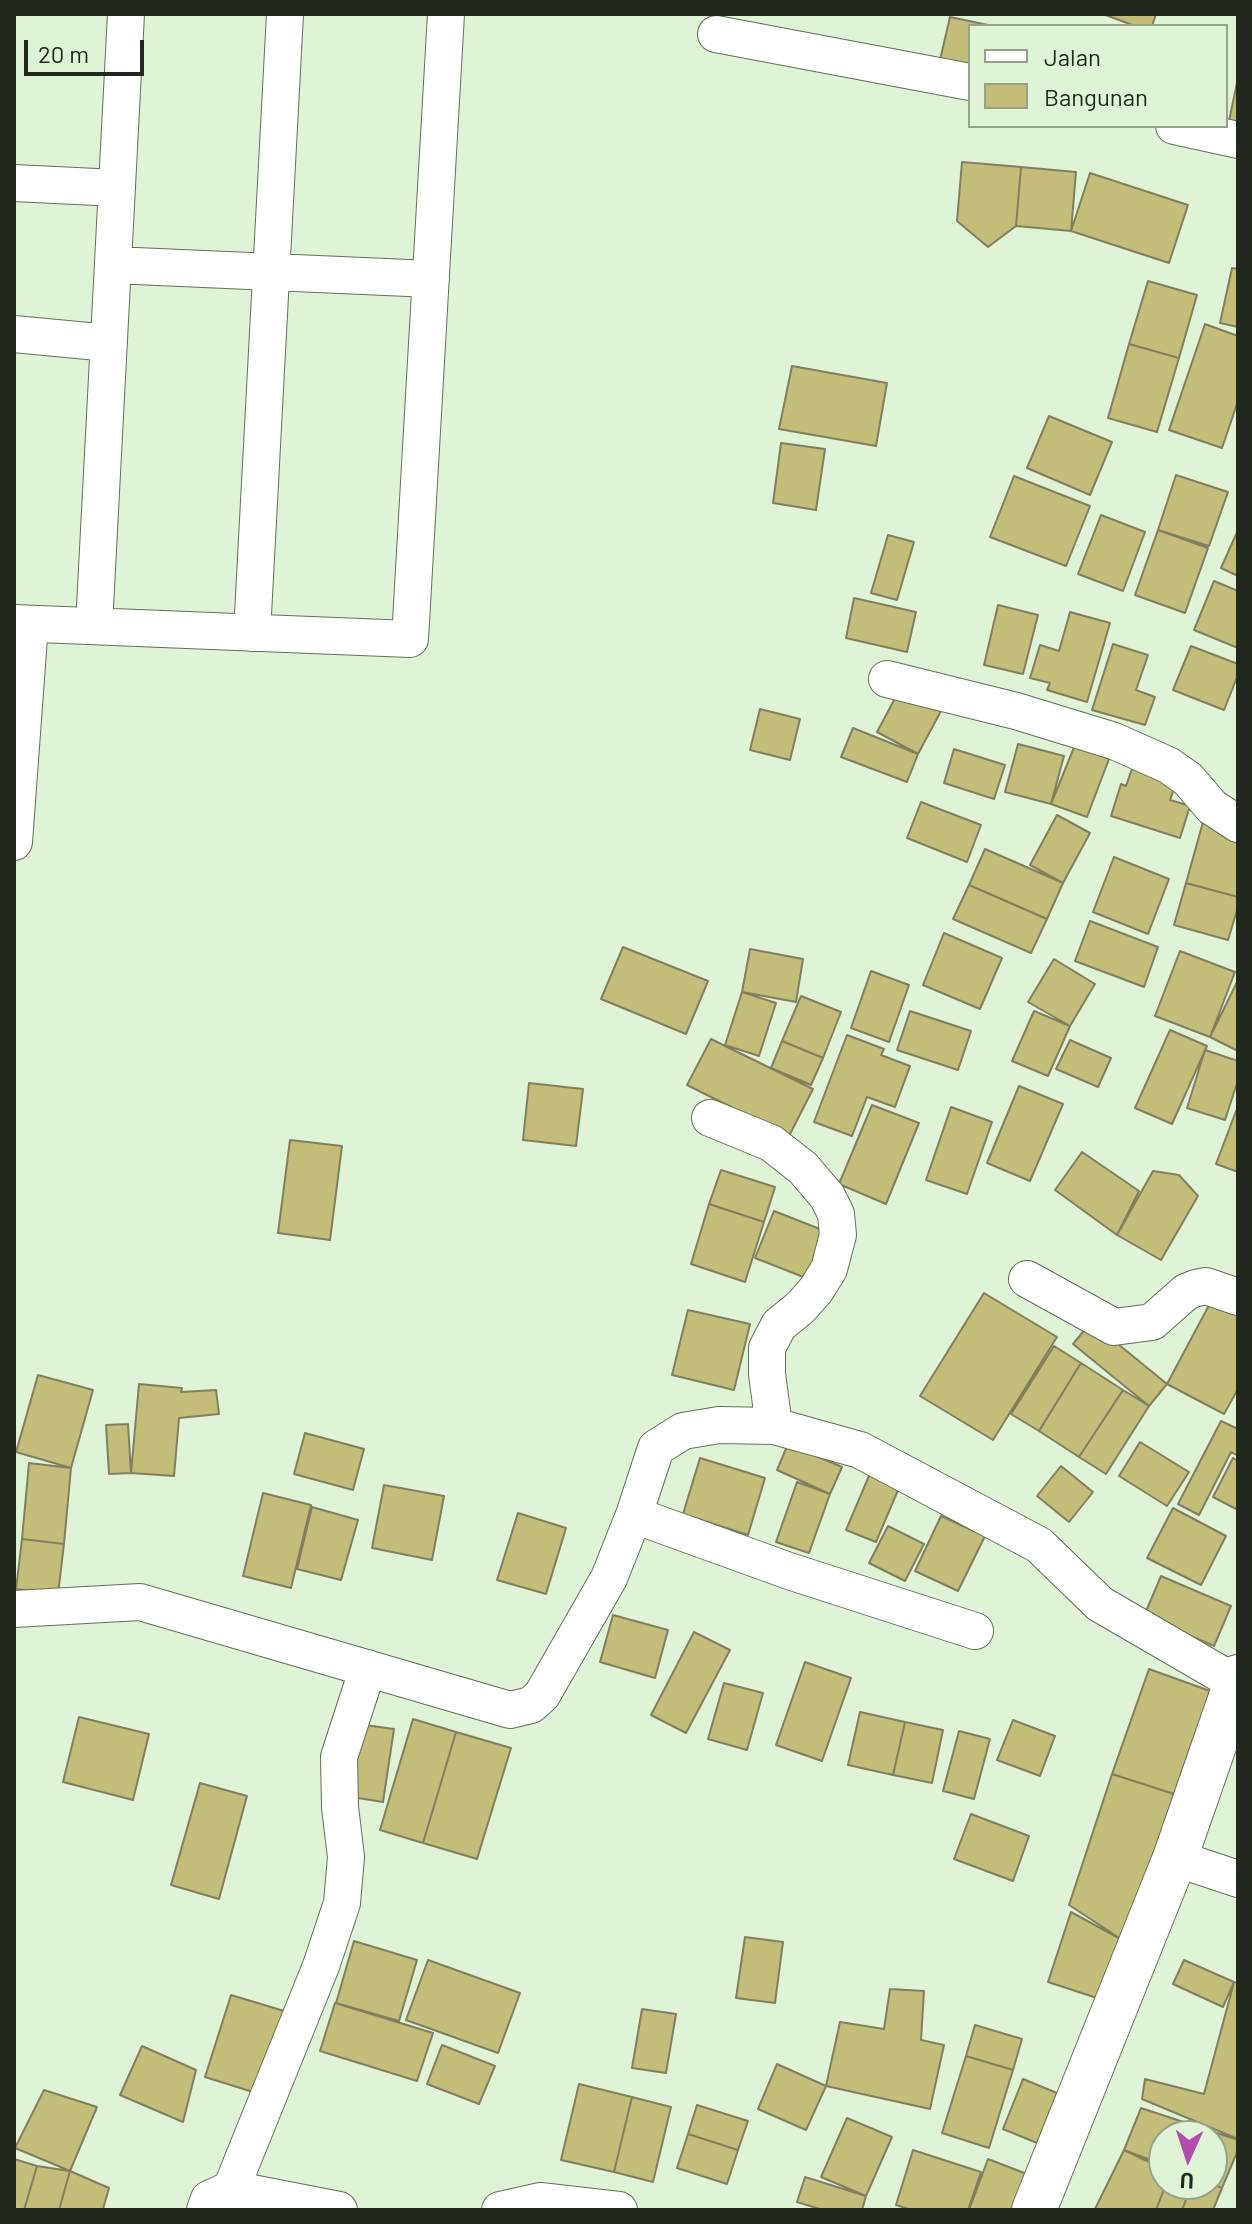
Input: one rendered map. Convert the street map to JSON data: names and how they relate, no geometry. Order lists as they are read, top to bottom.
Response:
{
  "legend": ["Jalan", "Bangunan"],
  "scale_bar": "20 m",
  "north": "bottom"
}
